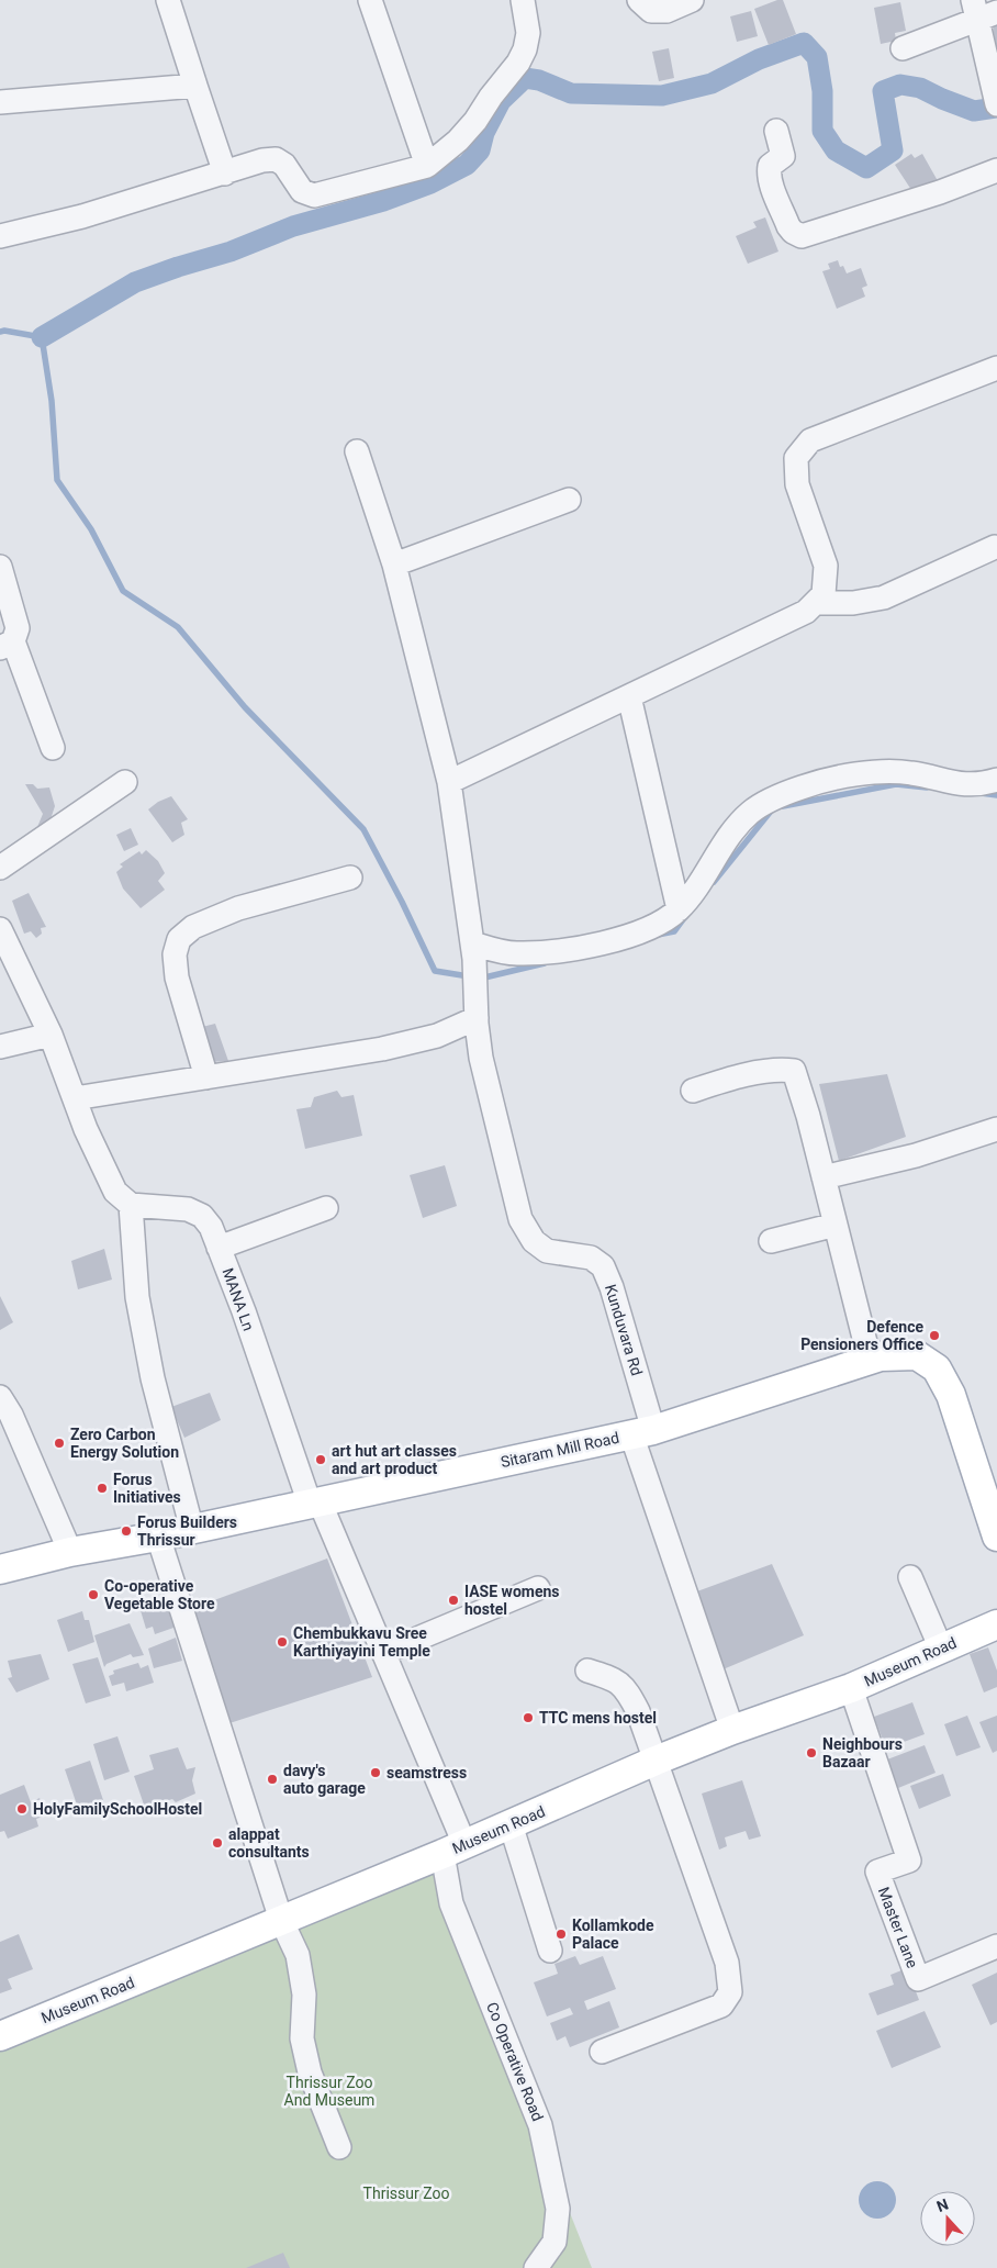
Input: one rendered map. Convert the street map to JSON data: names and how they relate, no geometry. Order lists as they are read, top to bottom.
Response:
{
  "streets": {
    "main road": ["Sitaram Mill Road", "Museum Road"],
    "street": [
      "MANA Ln",
      "Kunduvara Rd",
      "Master Lane",
      "Co Operative Road"
    ]
  },
  "crossings": [
    ["MANA Ln", "Sitaram Mill Road"],
    ["MANA Ln", "Co Operative Road"],
    ["Kunduvara Rd", "Sitaram Mill Road"],
    ["Kunduvara Rd", "Museum Road"],
    ["Museum Road", "Master Lane"],
    ["Museum Road", "Co Operative Road"]
  ],
  "parks": ["Thrissur Zoo And Museum", "Thrissur Zoo"],
  "places": [
    "Defence Pensioners Office",
    "Zero Carbon Energy Solution",
    "art hut art classes and art product",
    "Forus Initiatives",
    "Forus Builders Thrissur",
    "Co-operative Vegetable Store",
    "IASE womens hostel",
    "Chembukkavu Sree Karthiyayini Temple",
    "TTC mens hostel",
    "Neighbours Bazaar",
    "seamstress",
    "davy's auto garage",
    "HolyFamilySchoolHostel",
    "alappat consultants",
    "Kollamkode Palace"
  ],
  "north": "top"
}
